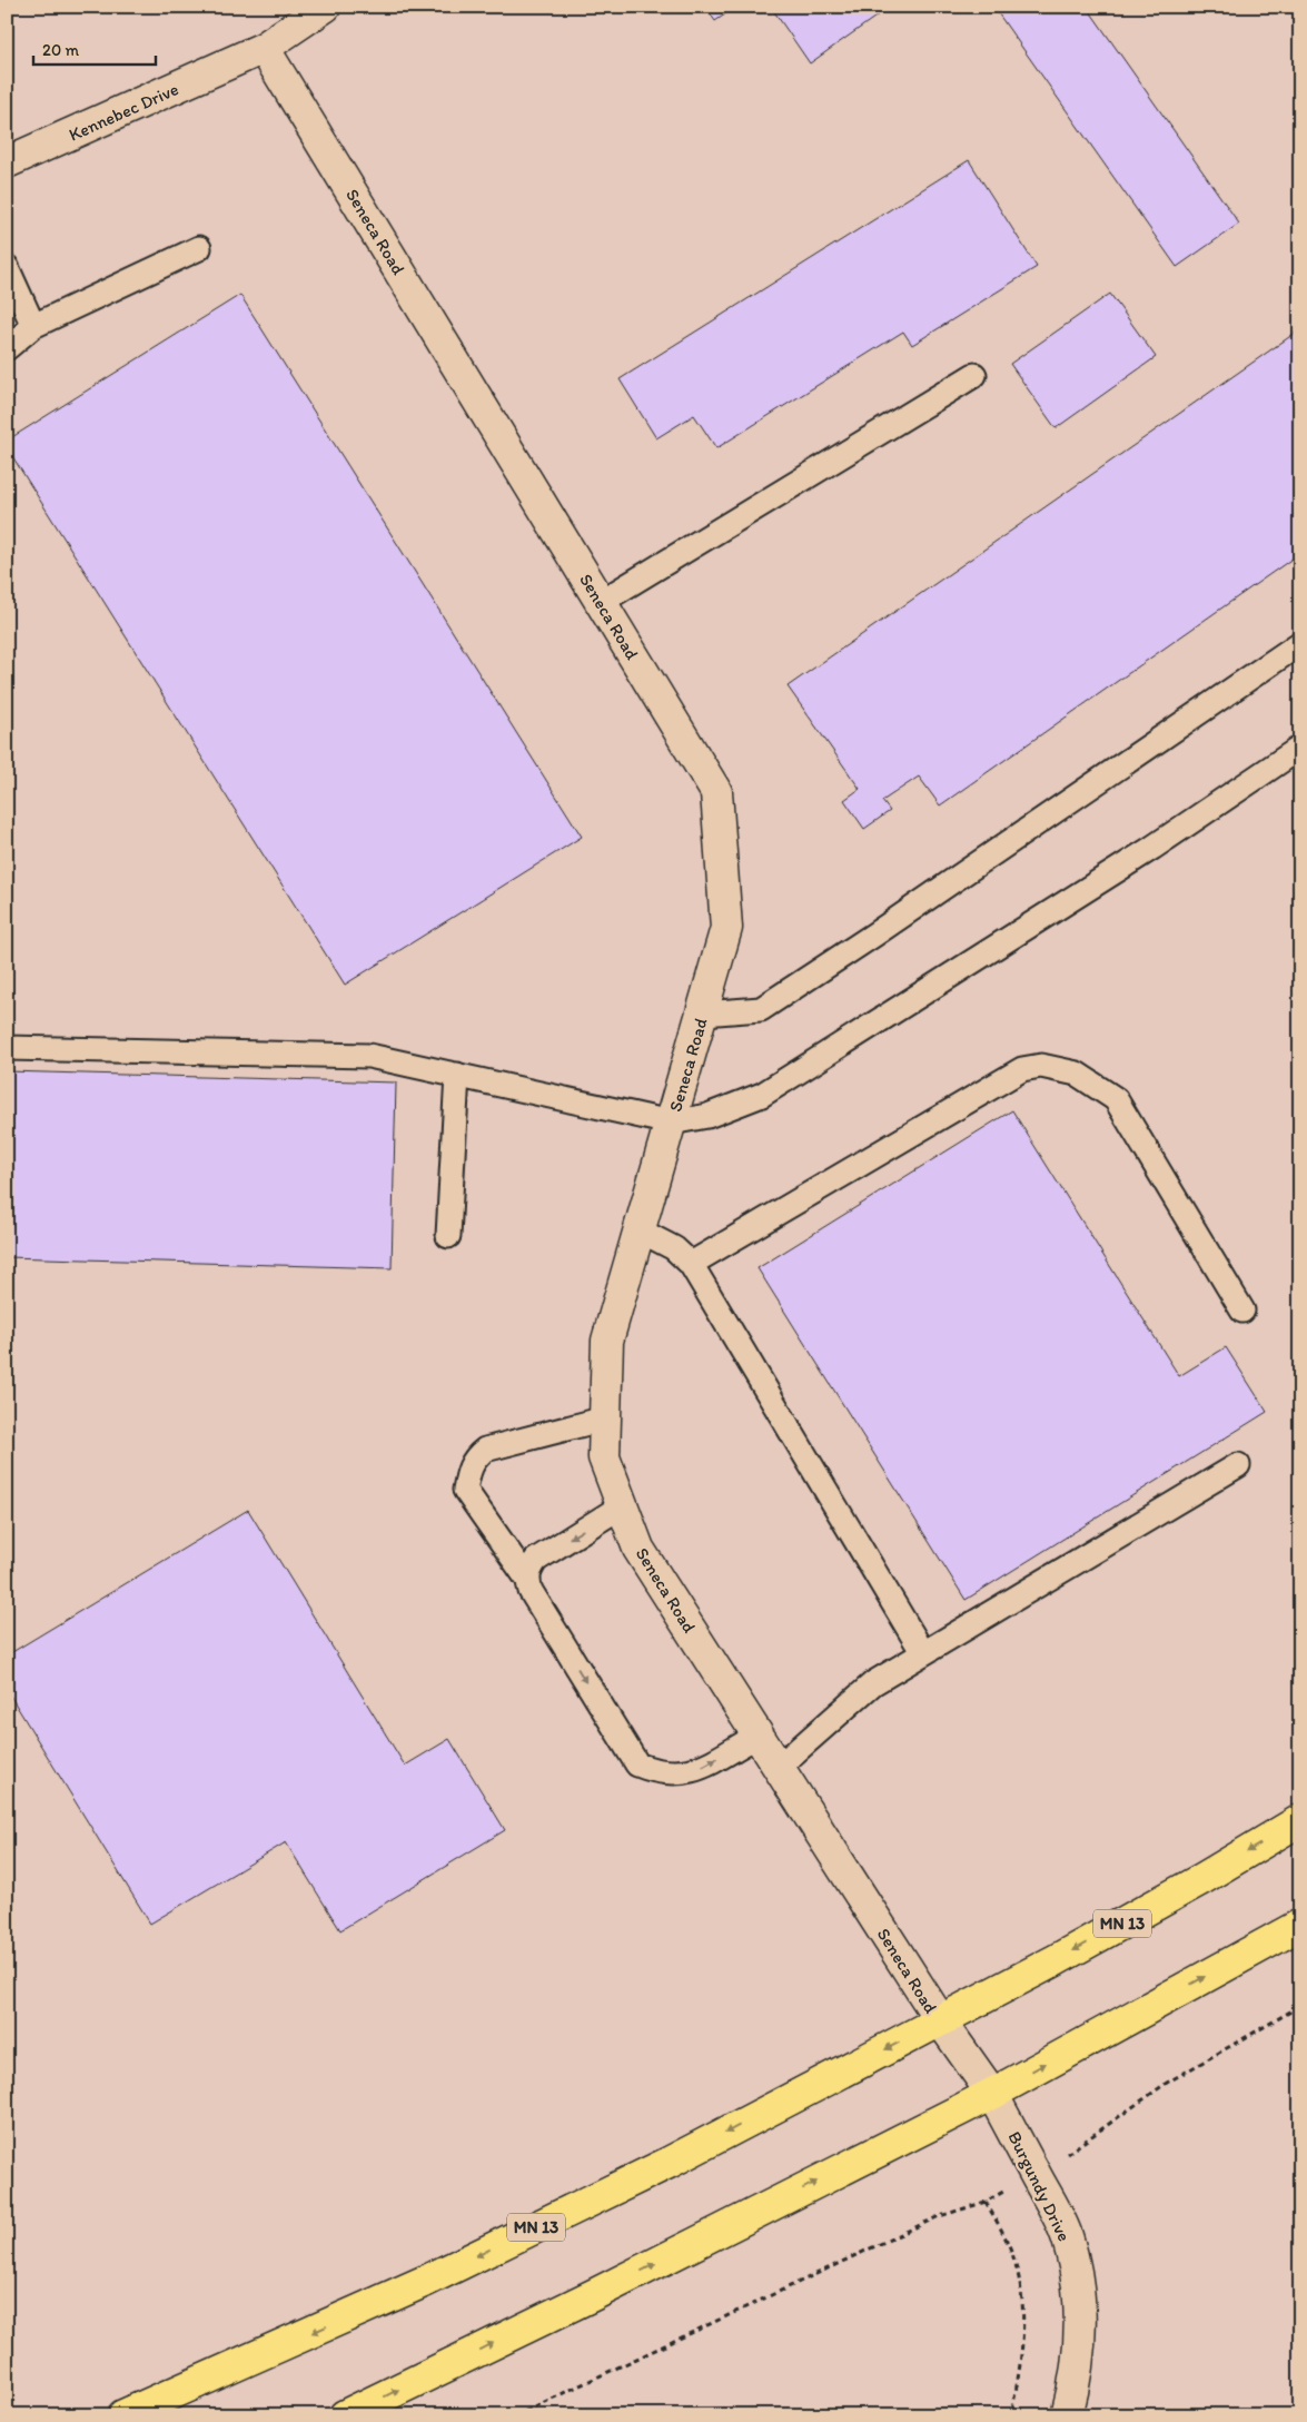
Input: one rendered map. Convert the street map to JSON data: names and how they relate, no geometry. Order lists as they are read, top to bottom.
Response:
{
  "streets": {
    "highway": ["MN 13"],
    "street": ["Kennebec Drive", "Seneca Road", "Burgundy Drive"]
  },
  "crossings": [
    ["Kennebec Drive", "Seneca Road"],
    ["Seneca Road", "MN 13"],
    ["Seneca Road", "Burgundy Drive"]
  ],
  "scale_bar": "20 m"
}
